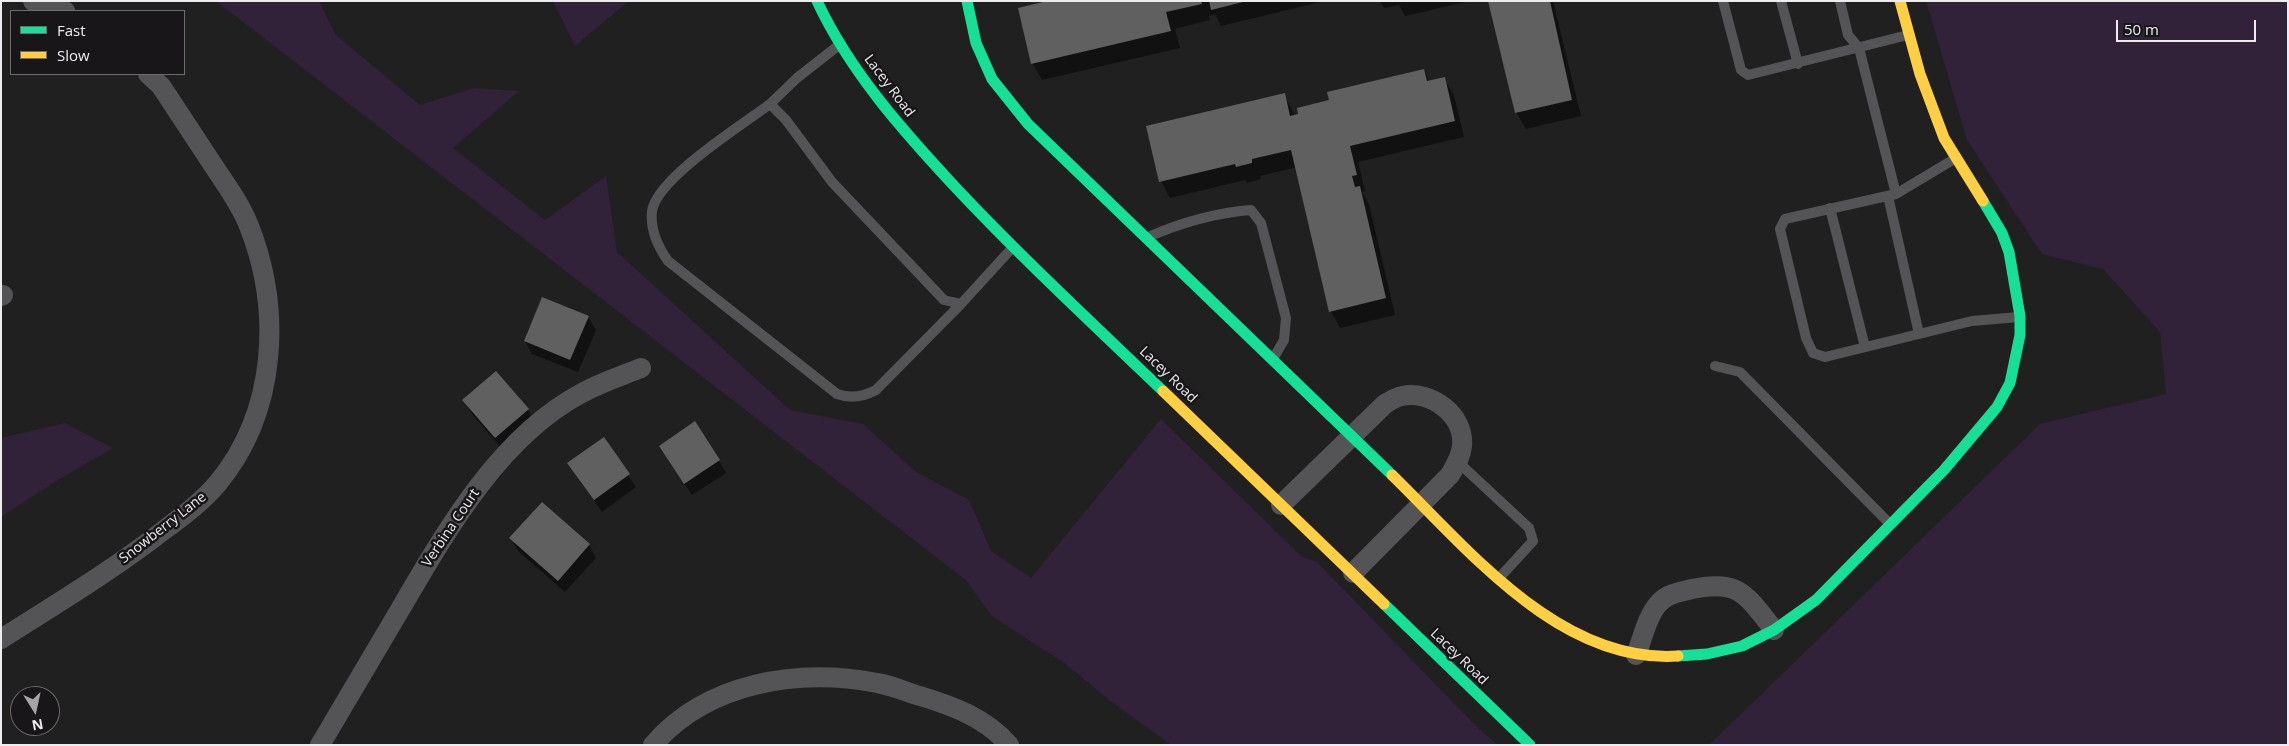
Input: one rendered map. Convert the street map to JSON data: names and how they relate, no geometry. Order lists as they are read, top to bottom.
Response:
{
  "streets": {
    "street": ["Lacey Road", "Snowberry Lane", "Verbina Court"]
  },
  "legend": ["Fast", "Slow"],
  "scale_bar": "50 m",
  "north": "bottom"
}
